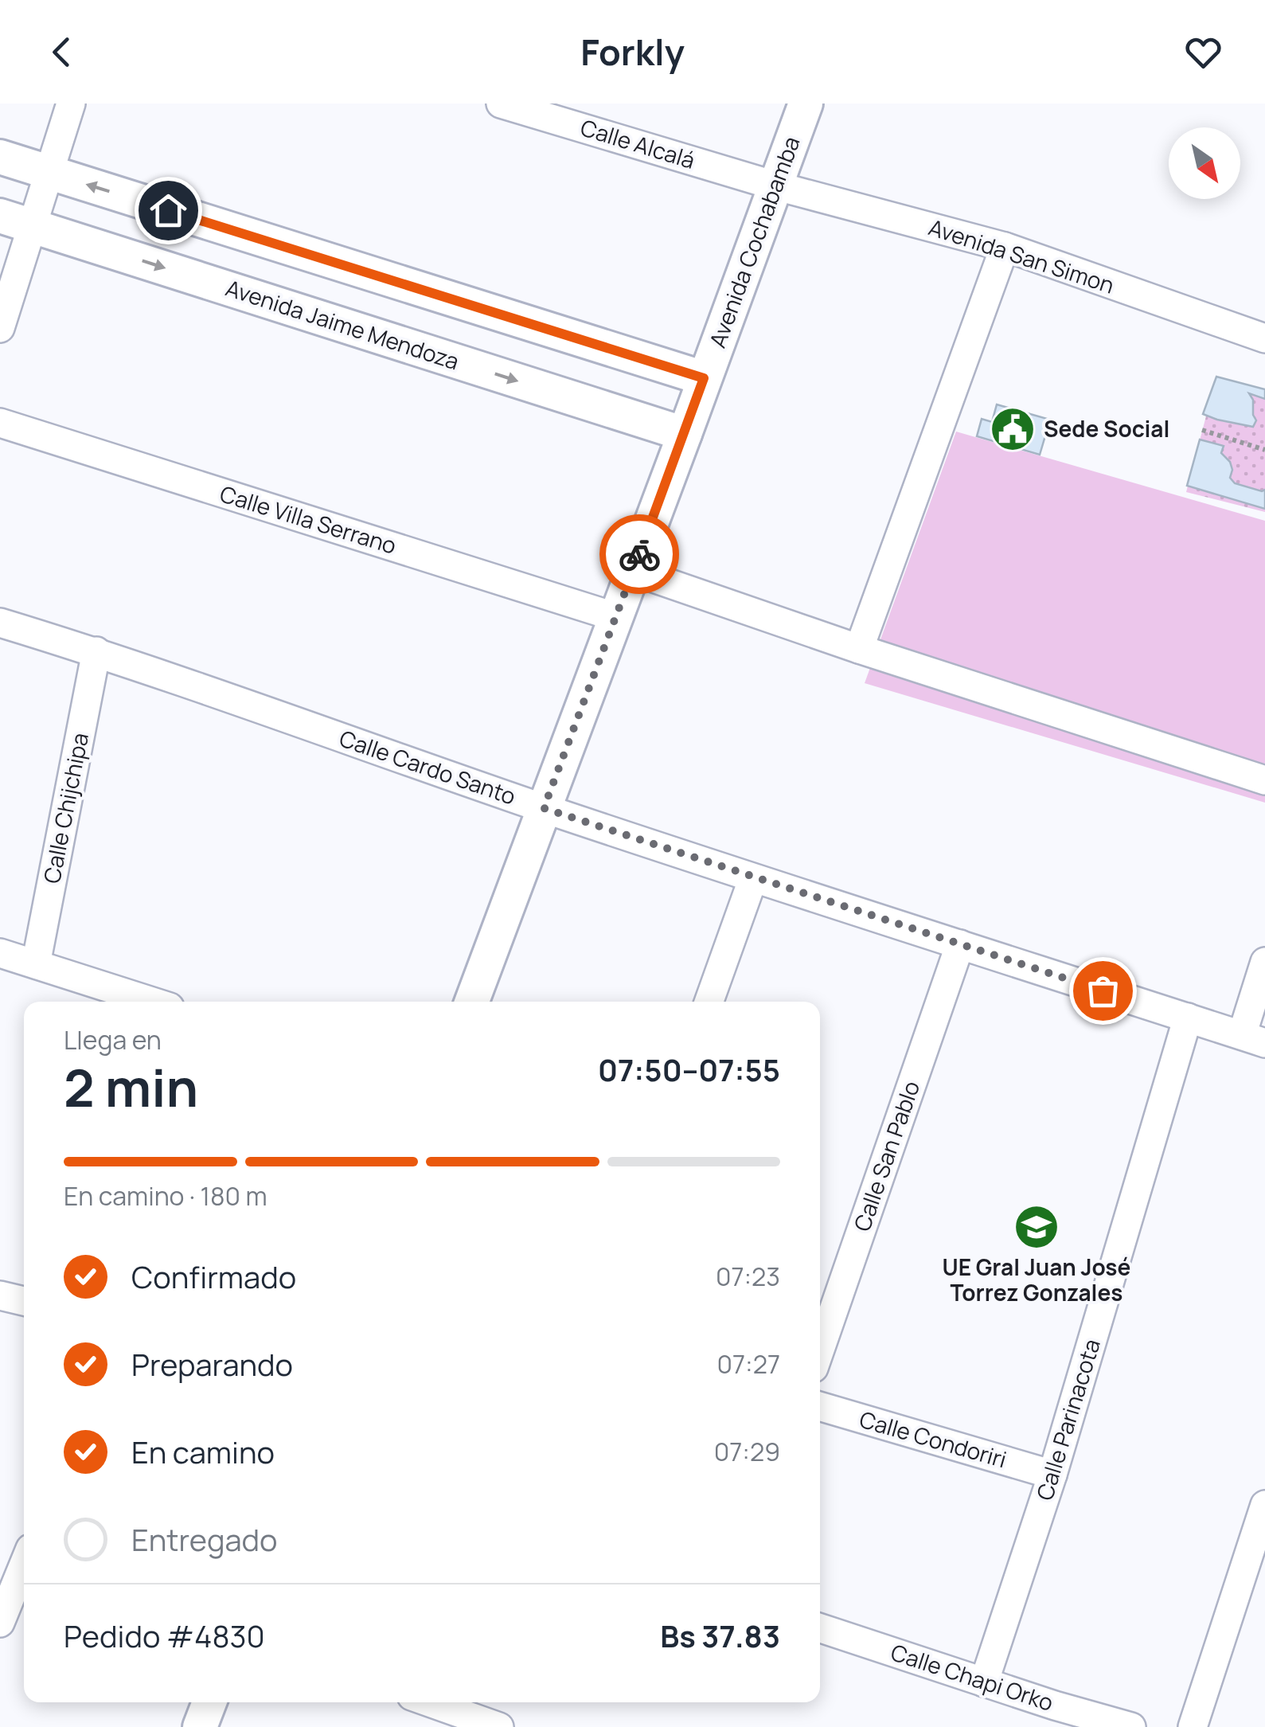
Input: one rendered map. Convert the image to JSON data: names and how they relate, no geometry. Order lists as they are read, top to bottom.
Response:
{
  "streets": {
    "main road": ["Avenida Cochabamba", "Avenida Jaime Mendoza"],
    "street": [
      "Calle Alcalá",
      "Avenida San Simon",
      "Calle Villa Serrano",
      "Calle Cardo Santo",
      "Calle Chijchipa",
      "Calle San Pablo",
      "Calle Parinacota",
      "Calle Condoriri",
      "Calle Chapi Orko"
    ]
  },
  "crossings": [
    ["Calle Alcalá", "Avenida Cochabamba"],
    ["Calle Alcalá", "Avenida San Simon"],
    ["Avenida Cochabamba", "Avenida San Simon"],
    ["Avenida Cochabamba", "Avenida Jaime Mendoza"],
    ["Avenida Cochabamba", "Calle Villa Serrano"],
    ["Avenida Cochabamba", "Calle Cardo Santo"],
    ["Calle Cardo Santo", "Calle Chijchipa"],
    ["Calle Cardo Santo", "Calle San Pablo"],
    ["Calle Cardo Santo", "Calle Parinacota"],
    ["Calle Parinacota", "Calle Condoriri"],
    ["Calle Parinacota", "Calle Chapi Orko"]
  ],
  "places": {
    "public building": ["Sede Social"],
    "school or university": ["UE Gral Juan José Torrez Gonzales"]
  },
  "north": "bottom right",
  "page": {
    "header": "Forkly",
    "heading": ["2 min", "Llega en", "07:50–07:55"],
    "panel": ["Pedido #4830", "Bs 37.83"],
    "bar": "En camino · 180 m",
    "list": [
      ["Confirmado", "07:23"],
      ["Preparando", "07:27"],
      ["En camino", "07:29"],
      "Entregado"
    ]
  }
}
